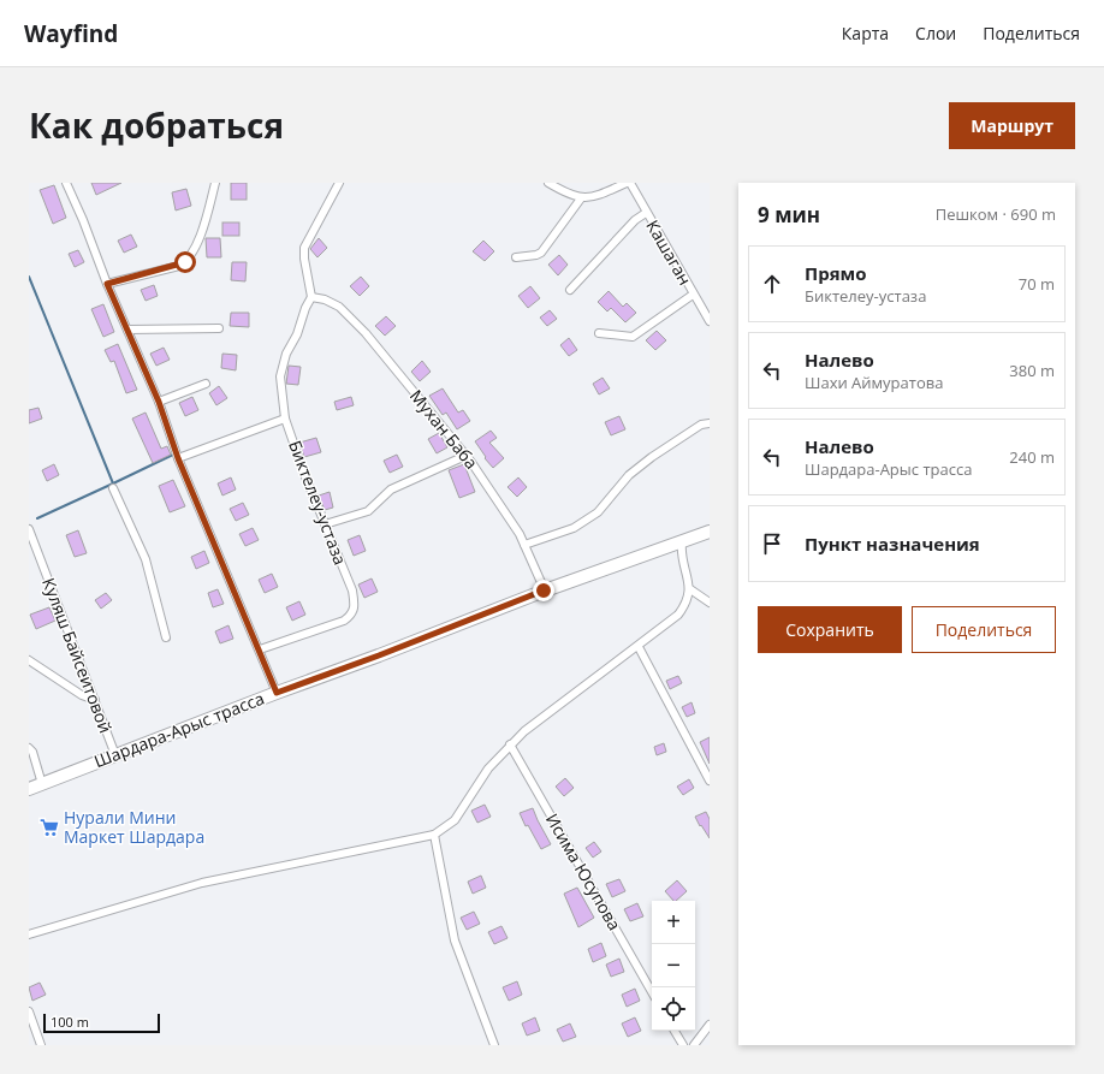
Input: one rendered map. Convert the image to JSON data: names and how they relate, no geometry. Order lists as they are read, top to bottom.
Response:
{
  "streets": {
    "main road": ["Шардара-Арыс трасса"],
    "street": [
      "Кашаган",
      "Мухан Баба",
      "Биктелеу-устаза",
      "Куляш Байсеитовой",
      "Исима Юсупова"
    ]
  },
  "crossings": [
    ["Мухан Баба", "Биктелеу-устаза"],
    ["Мухан Баба", "Шардара-Арыс трасса"],
    ["Куляш Байсеитовой", "Шардара-Арыс трасса"]
  ],
  "places": {
    "supermarket": ["Нурали Мини Маркет Шардара"]
  },
  "scale_bar": "100 m",
  "page": {
    "header": "Wayfind",
    "nav": ["Карта", "Слои", "Поделиться"],
    "title": "Как добраться",
    "buttons": [
      "Маршрут",
      ["Сохранить", "Поделиться"]
    ],
    "heading": ["9 мин", "Пешком · 690 m"],
    "list": [
      ["Прямо", "Биктелеу-устаза", "70 m"],
      ["Налево", "Шахи Аймуратова", "380 m"],
      ["Налево", "Шардара-Арыс трасса", "240 m"],
      "Пункт назначения"
    ],
    "map_buttons": ["+", "−"],
    "scale": "100 m"
  }
}
